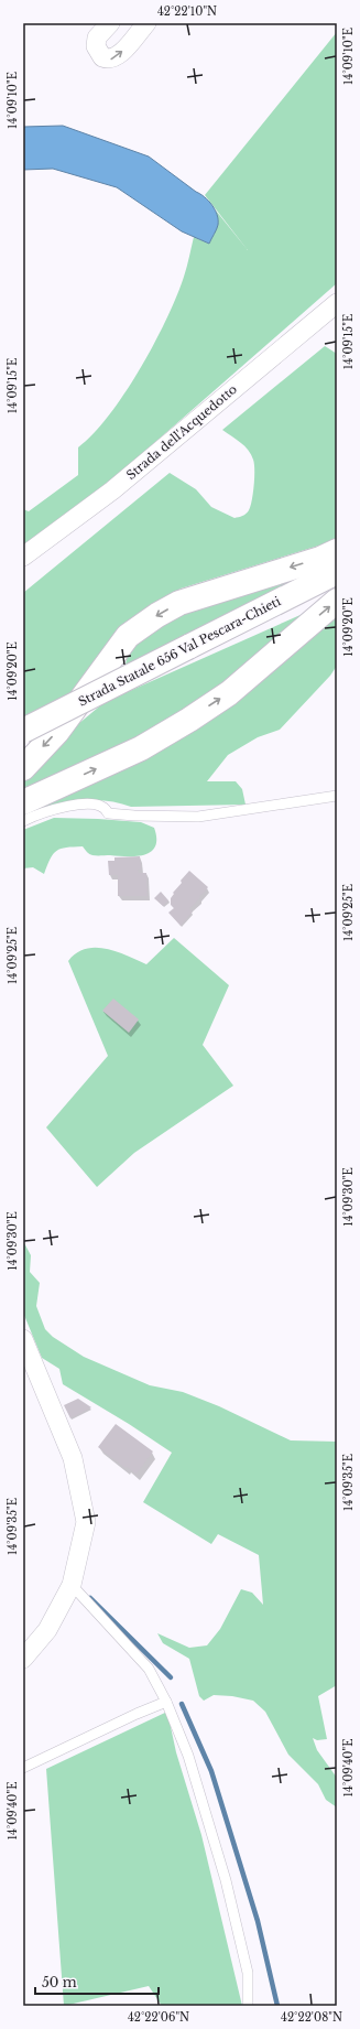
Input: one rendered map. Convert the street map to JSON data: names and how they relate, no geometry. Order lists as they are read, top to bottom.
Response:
{
  "streets": {
    "highway": ["Strada Statale 656 Val Pescara-Chieti"],
    "street": ["Strada dell'Acquedotto"]
  },
  "scale_bar": "50 m",
  "coordinates": [
    "42°22'10\"N",
    "14°09'10\"E",
    "14°09'15\"E",
    "14°09'20\"E",
    "14°09'25\"E",
    "14°09'30\"E",
    "14°09'35\"E",
    "14°09'40\"E",
    "42°22'06\"N",
    "42°22'08\"N"
  ]
}
